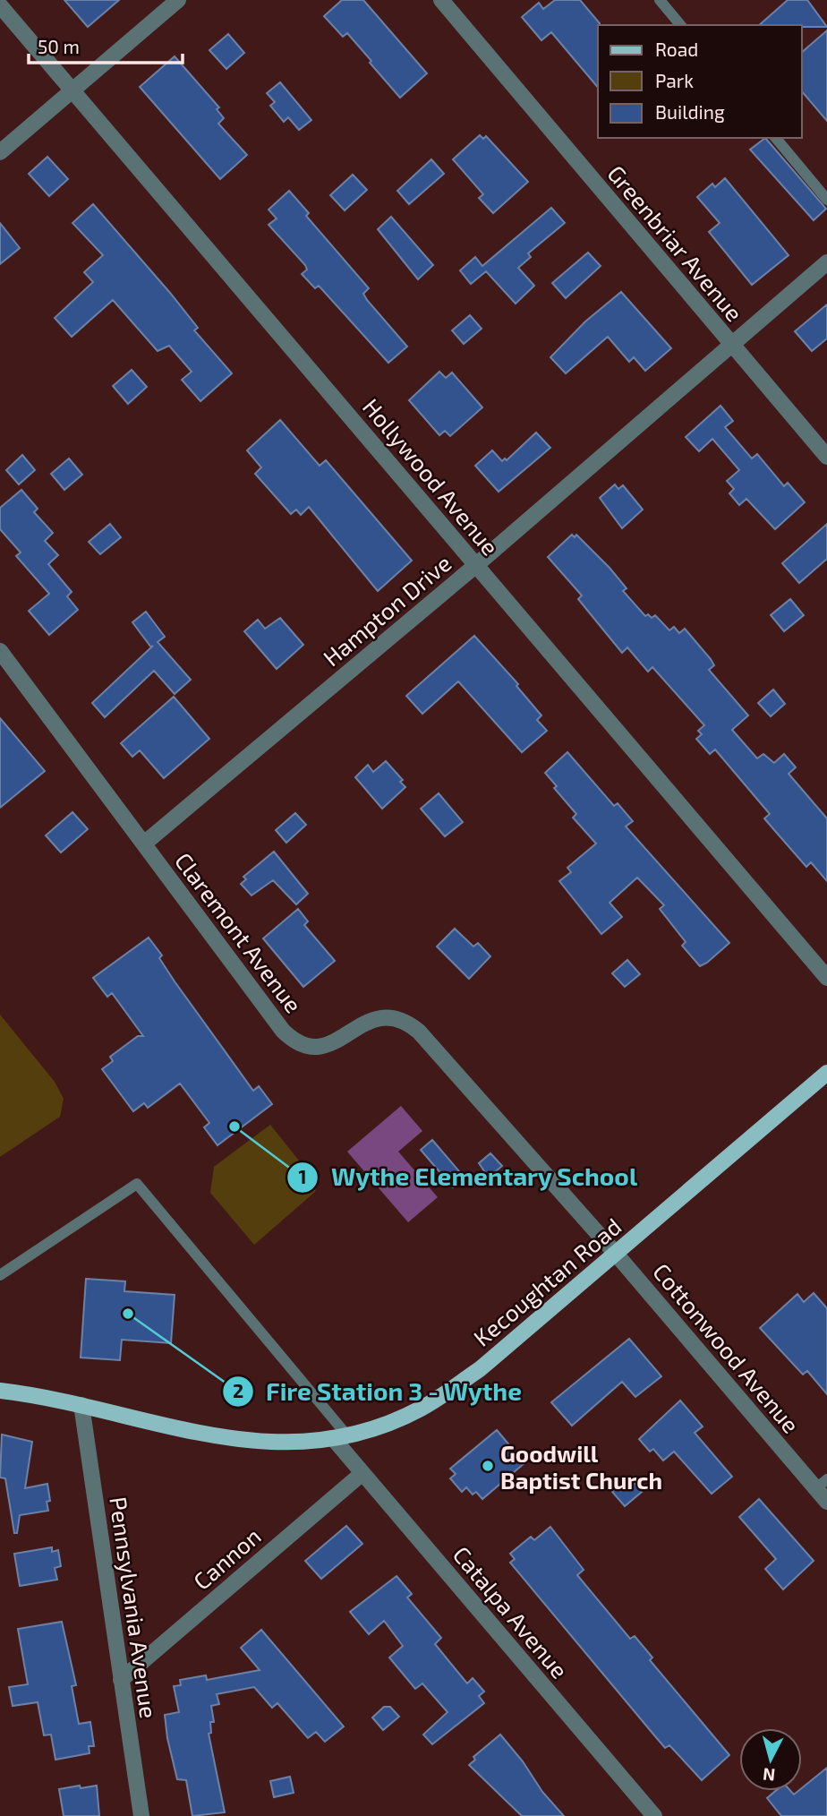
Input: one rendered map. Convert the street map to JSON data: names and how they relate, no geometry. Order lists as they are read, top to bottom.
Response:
{
  "streets": {
    "main road": ["Kecoughtan Road"],
    "street": [
      "Greenbriar Avenue",
      "Hollywood Avenue",
      "Hampton Drive",
      "Claremont Avenue",
      "Cottonwood Avenue",
      "Cannon",
      "Pennsylvania Avenue",
      "Catalpa Avenue"
    ]
  },
  "crossings": [
    ["Greenbriar Avenue", "Hampton Drive"],
    ["Hollywood Avenue", "Hampton Drive"],
    ["Hampton Drive", "Claremont Avenue"],
    ["Claremont Avenue", "Kecoughtan Road"],
    ["Claremont Avenue", "Cottonwood Avenue"],
    ["Kecoughtan Road", "Cottonwood Avenue"],
    ["Kecoughtan Road", "Pennsylvania Avenue"],
    ["Kecoughtan Road", "Catalpa Avenue"],
    ["Cannon", "Pennsylvania Avenue"],
    ["Cannon", "Catalpa Avenue"]
  ],
  "places": ["Wythe Elementary School", "Fire Station 3 - Wythe", "Goodwill Baptist Church"],
  "legend": ["Road", "Park", "Building"],
  "scale_bar": "50 m",
  "north": "bottom"
}
